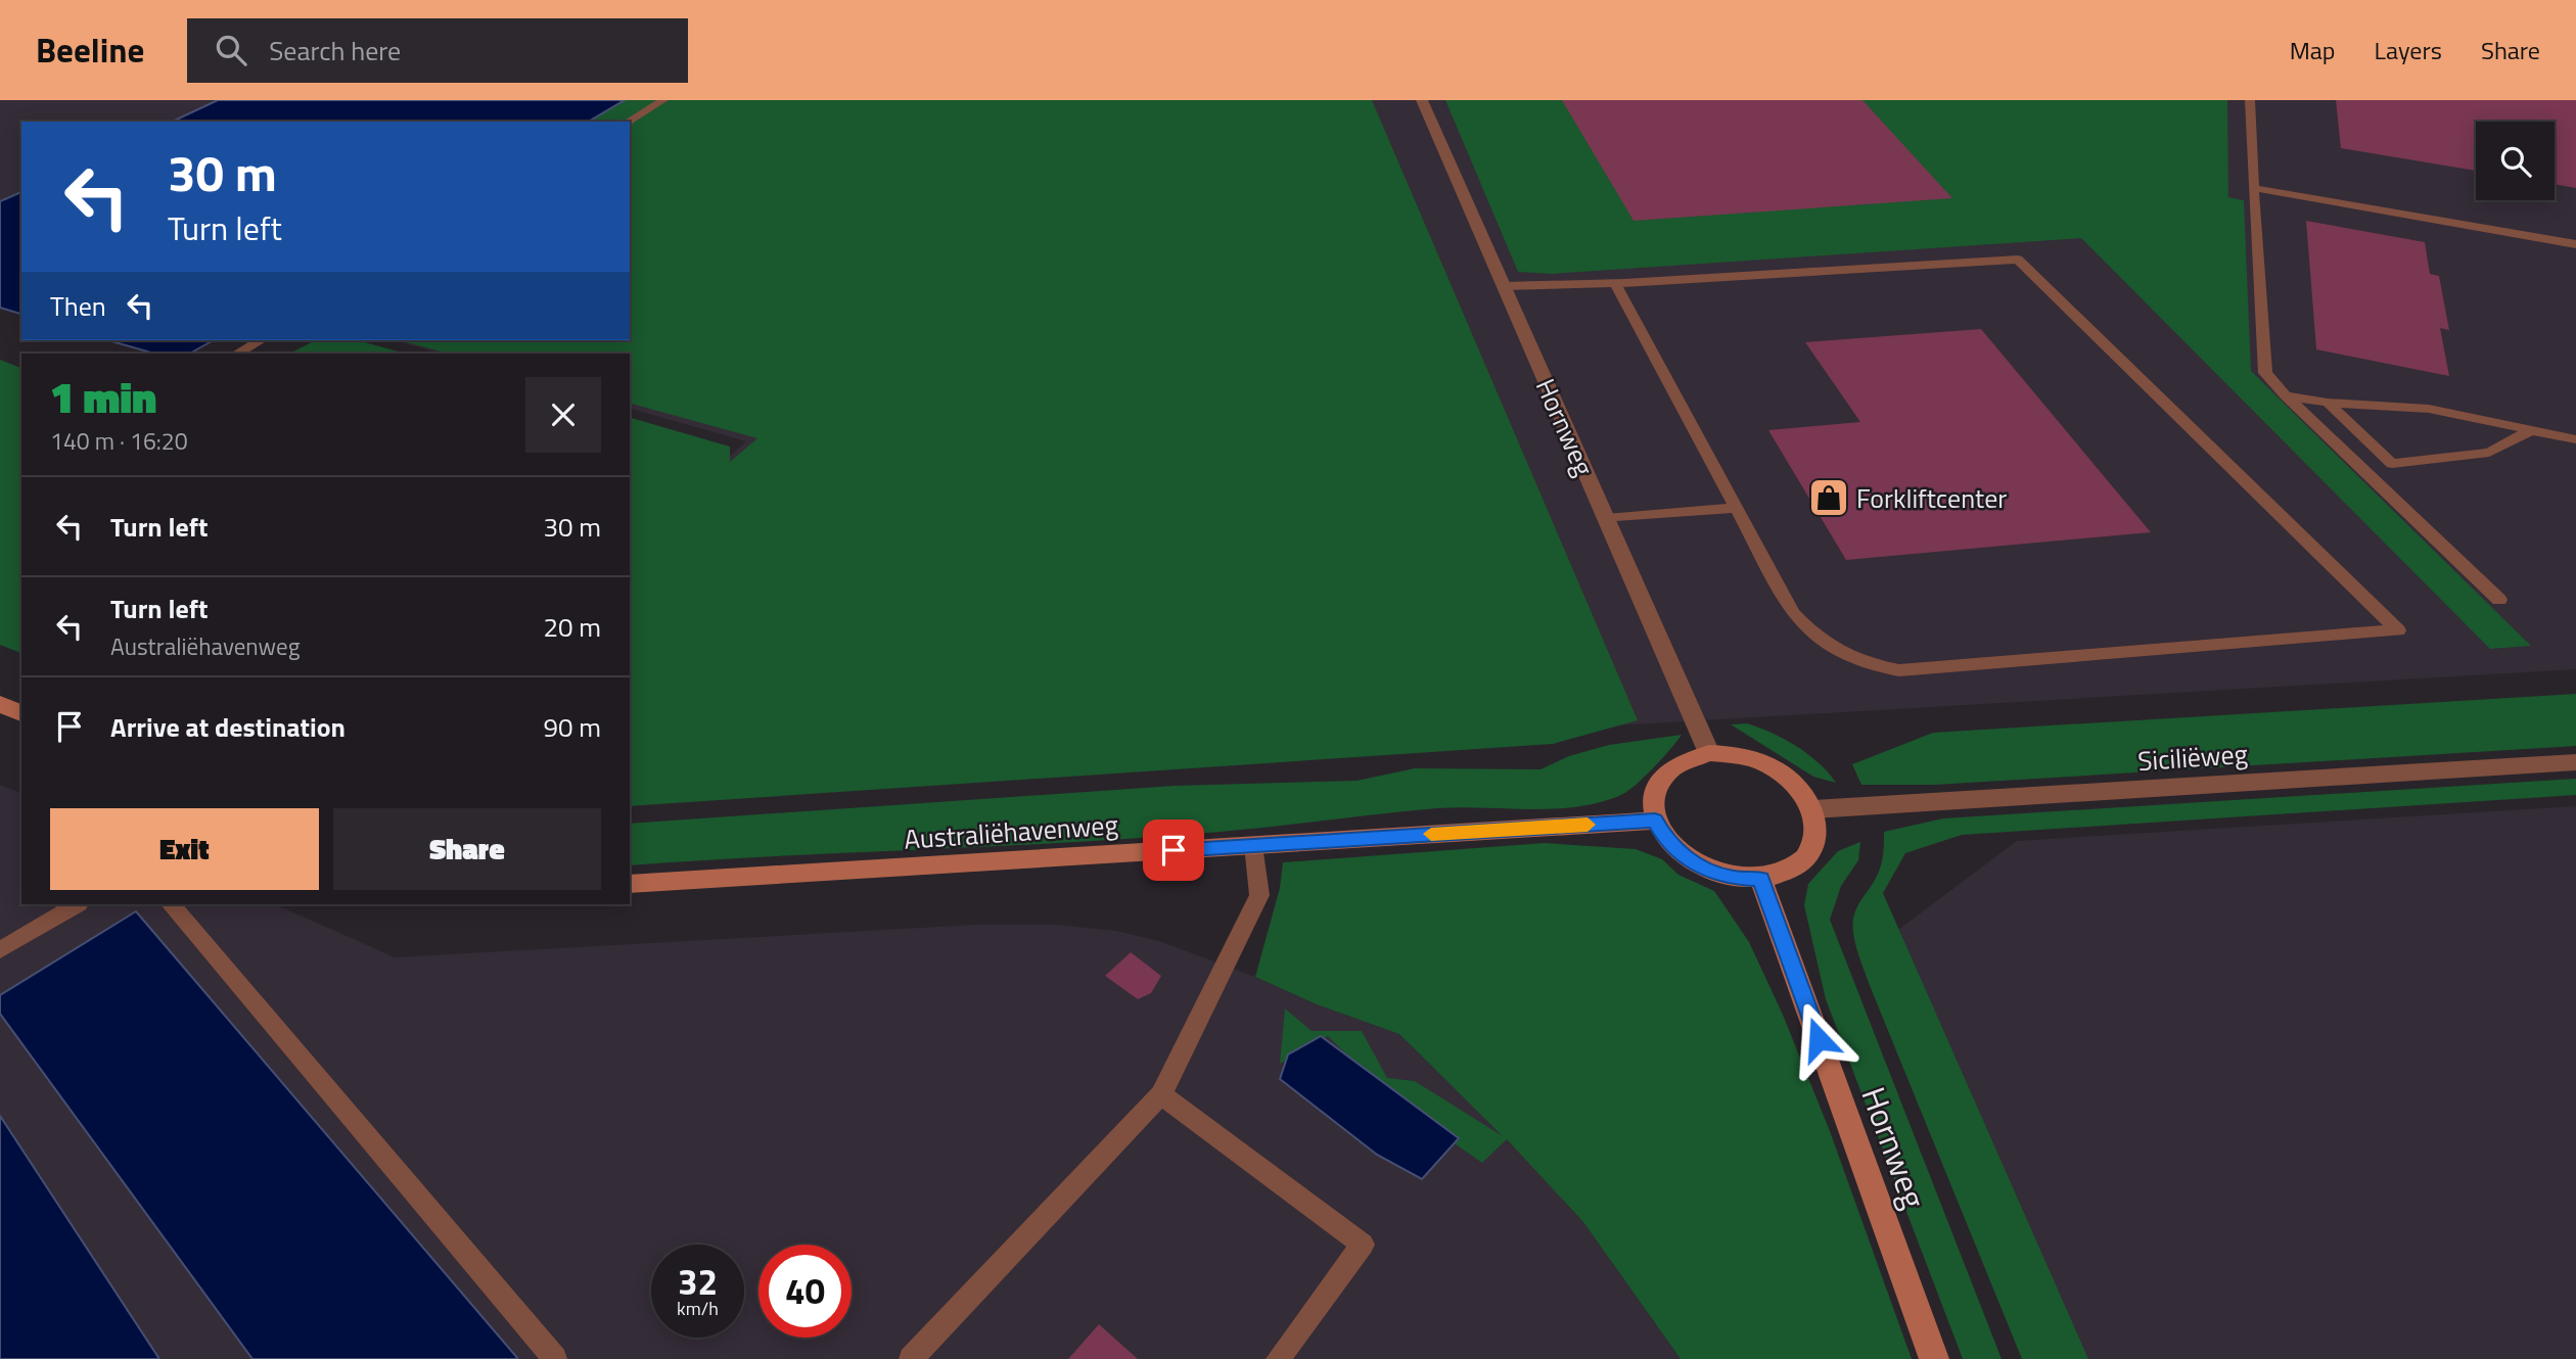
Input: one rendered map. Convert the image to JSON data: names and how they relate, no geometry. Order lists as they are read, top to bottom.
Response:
{
  "streets": {
    "street": ["Hornweg", "Siciliëweg", "Australiëhavenweg"]
  },
  "crossings": [
    ["Hornweg", "Siciliëweg"],
    ["Hornweg", "Australiëhavenweg"],
    ["Siciliëweg", "Australiëhavenweg"]
  ],
  "places": {
    "shop": ["Forkliftcenter"]
  },
  "page": {
    "header": "Beeline",
    "search": "Search here",
    "nav": ["Map", "Layers", "Share"],
    "turn": ["30 m", "Turn left"],
    "then": "Then",
    "heading": ["1 min", "140 m · 16:20"],
    "list": [
      {
        "name": "Turn left",
        "value": "30 m"
      },
      {
        "name": "Turn left",
        "note": "Australiëhavenweg",
        "value": "20 m"
      },
      {
        "name": "Arrive at destination",
        "value": "90 m"
      }
    ],
    "buttons": ["Exit", "Share"],
    "speed": "32 km/h",
    "limit": "40"
  }
}
